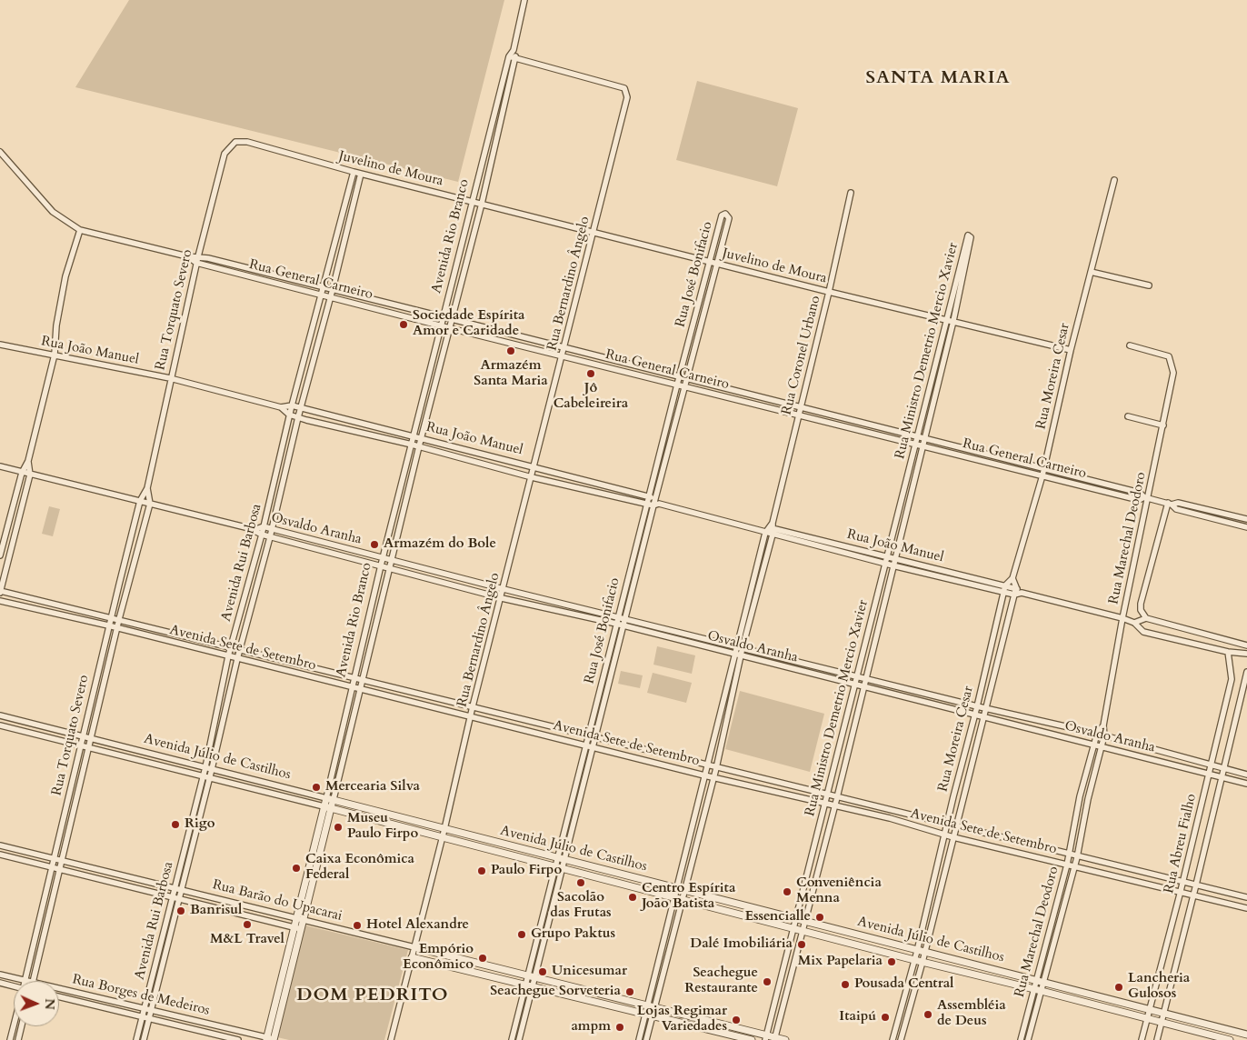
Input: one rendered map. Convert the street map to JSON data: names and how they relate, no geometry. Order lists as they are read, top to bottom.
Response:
{
  "streets": {
    "street": [
      "Juvelino de Moura",
      "Avenida Rio Branco",
      "Rua José Bonifacio",
      "Rua General Carneiro",
      "Rua Bernardino Ângelo",
      "Rua Torquato Severo",
      "Rua João Manuel",
      "Rua Ministro Demetrio Mercio Xavier",
      "Rua Coronel Urbano",
      "Rua Moreira Cesar",
      "Osvaldo Aranha",
      "Rua Marechal Deodoro",
      "Avenida Rui Barbosa",
      "Avenida Sete de Setembro",
      "Avenida Júlio de Castilhos",
      "Rua Abreu Fialho",
      "Rua Barão do Upacarai",
      "Rua Borges de Medeiros"
    ]
  },
  "crossings": [
    ["Juvelino de Moura", "Avenida Rio Branco"],
    ["Juvelino de Moura", "Rua José Bonifacio"],
    ["Juvelino de Moura", "Rua Bernardino Ângelo"],
    ["Juvelino de Moura", "Rua Torquato Severo"],
    ["Juvelino de Moura", "Rua Ministro Demetrio Mercio Xavier"],
    ["Juvelino de Moura", "Rua Coronel Urbano"],
    ["Juvelino de Moura", "Rua Moreira Cesar"],
    ["Juvelino de Moura", "Avenida Rui Barbosa"],
    ["Avenida Rio Branco", "Rua General Carneiro"],
    ["Avenida Rio Branco", "Rua Bernardino Ângelo"],
    ["Avenida Rio Branco", "Rua João Manuel"],
    ["Avenida Rio Branco", "Osvaldo Aranha"],
    ["Avenida Rio Branco", "Avenida Sete de Setembro"],
    ["Avenida Rio Branco", "Avenida Júlio de Castilhos"],
    ["Avenida Rio Branco", "Rua Barão do Upacarai"],
    ["Avenida Rio Branco", "Rua Borges de Medeiros"],
    ["Rua José Bonifacio", "Rua General Carneiro"],
    ["Rua José Bonifacio", "Rua João Manuel"],
    ["Rua José Bonifacio", "Osvaldo Aranha"],
    ["Rua José Bonifacio", "Avenida Sete de Setembro"],
    ["Rua José Bonifacio", "Avenida Júlio de Castilhos"],
    ["Rua José Bonifacio", "Rua Barão do Upacarai"],
    ["Rua General Carneiro", "Rua Bernardino Ângelo"],
    ["Rua General Carneiro", "Rua Torquato Severo"],
    ["Rua General Carneiro", "Rua Ministro Demetrio Mercio Xavier"],
    ["Rua General Carneiro", "Rua Coronel Urbano"],
    ["Rua General Carneiro", "Rua Moreira Cesar"],
    ["Rua General Carneiro", "Rua Marechal Deodoro"],
    ["Rua General Carneiro", "Avenida Rui Barbosa"],
    ["Rua Bernardino Ângelo", "Rua João Manuel"],
    ["Rua Bernardino Ângelo", "Osvaldo Aranha"],
    ["Rua Bernardino Ângelo", "Avenida Sete de Setembro"],
    ["Rua Bernardino Ângelo", "Avenida Júlio de Castilhos"],
    ["Rua Bernardino Ângelo", "Rua Barão do Upacarai"],
    ["Rua Torquato Severo", "Rua João Manuel"],
    ["Rua Torquato Severo", "Osvaldo Aranha"],
    ["Rua Torquato Severo", "Avenida Sete de Setembro"],
    ["Rua Torquato Severo", "Avenida Júlio de Castilhos"],
    ["Rua Torquato Severo", "Rua Barão do Upacarai"],
    ["Rua Torquato Severo", "Rua Borges de Medeiros"],
    ["Rua João Manuel", "Rua Ministro Demetrio Mercio Xavier"],
    ["Rua João Manuel", "Rua Coronel Urbano"],
    ["Rua João Manuel", "Rua Moreira Cesar"],
    ["Rua João Manuel", "Rua Marechal Deodoro"],
    ["Rua João Manuel", "Avenida Rui Barbosa"],
    ["Rua João Manuel", "Rua Abreu Fialho"],
    ["Rua Ministro Demetrio Mercio Xavier", "Osvaldo Aranha"],
    ["Rua Ministro Demetrio Mercio Xavier", "Avenida Sete de Setembro"],
    ["Rua Ministro Demetrio Mercio Xavier", "Avenida Júlio de Castilhos"],
    ["Rua Ministro Demetrio Mercio Xavier", "Rua Barão do Upacarai"],
    ["Rua Coronel Urbano", "Osvaldo Aranha"],
    ["Rua Coronel Urbano", "Avenida Sete de Setembro"],
    ["Rua Coronel Urbano", "Avenida Júlio de Castilhos"],
    ["Rua Coronel Urbano", "Rua Barão do Upacarai"],
    ["Rua Moreira Cesar", "Osvaldo Aranha"],
    ["Rua Moreira Cesar", "Avenida Sete de Setembro"],
    ["Rua Moreira Cesar", "Avenida Júlio de Castilhos"],
    ["Osvaldo Aranha", "Rua Marechal Deodoro"],
    ["Osvaldo Aranha", "Avenida Rui Barbosa"],
    ["Osvaldo Aranha", "Rua Abreu Fialho"],
    ["Rua Marechal Deodoro", "Avenida Sete de Setembro"],
    ["Rua Marechal Deodoro", "Avenida Júlio de Castilhos"],
    ["Avenida Rui Barbosa", "Avenida Sete de Setembro"],
    ["Avenida Rui Barbosa", "Avenida Júlio de Castilhos"],
    ["Avenida Rui Barbosa", "Rua Barão do Upacarai"],
    ["Avenida Rui Barbosa", "Rua Borges de Medeiros"],
    ["Avenida Sete de Setembro", "Rua Abreu Fialho"],
    ["Avenida Júlio de Castilhos", "Rua Abreu Fialho"]
  ],
  "districts": ["SANTA MARIA", "DOM PEDRITO"],
  "places": [
    "Sociedade Espírita Amor e Caridade",
    "Armazém Santa Maria",
    "Jô Cabeleireira",
    "Armazém do Bole",
    "Mercearia Silva",
    "Rigo",
    "Museu Paulo Firpo",
    "Caixa Econômica Federal",
    "Paulo Firpo",
    "Sacolão das Frutas",
    "Conveniência Menna",
    "Centro Espírita João Batista",
    "Banrisul",
    "Essencialle",
    "M&L Travel",
    "Hotel Alexandre",
    "Grupo Paktus",
    "Dalé Imobiliária",
    "Empório Econômico",
    "Mix Papelaria",
    "Unicesumar",
    "Seachegue Restaurante",
    "Pousada Central",
    "Lancheria Gulosos",
    "Seachegue Sorveteria",
    "Assembléia de Deus",
    "Itaipú",
    "Lojas Regimar Variedades",
    "ampm"
  ],
  "north": "right"
}
